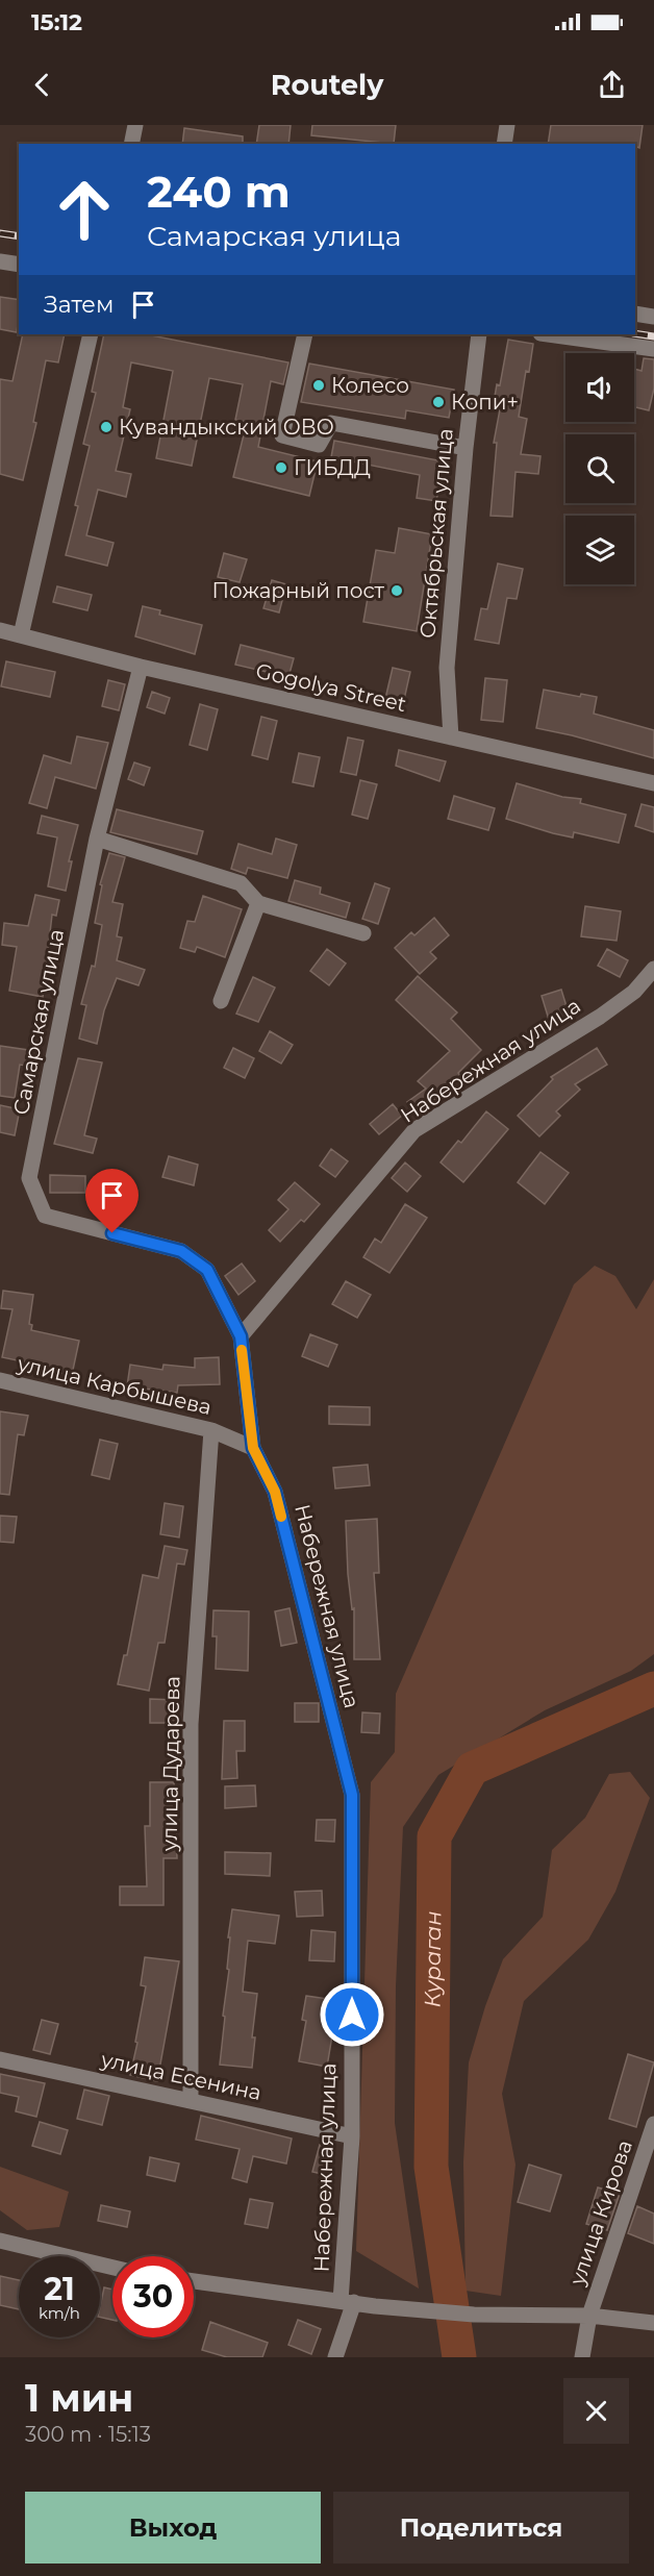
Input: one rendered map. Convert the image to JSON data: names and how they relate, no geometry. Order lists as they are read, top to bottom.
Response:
{
  "streets": {
    "street": [
      "Октябрьская улица",
      "Gogolya Street",
      "Самарская улица",
      "Набережная улица",
      "улица Карбышева",
      "улица Дударева",
      "улица Есенина",
      "улица Кирова"
    ]
  },
  "crossings": [
    ["Октябрьская улица", "Gogolya Street"],
    ["Gogolya Street", "Самарская улица"],
    ["Самарская улица", "Набережная улица"],
    ["Набережная улица", "улица Карбышева"],
    ["Набережная улица", "улица Есенина"],
    ["улица Карбышева", "улица Дударева"],
    ["улица Дударева", "улица Есенина"]
  ],
  "water": ["Кураган"],
  "places": [
    "Колесо",
    "Копи+",
    "Кувандыкский ОВО",
    "ГИБДД",
    "Пожарный пост"
  ],
  "page": {
    "status": "15:12",
    "header": "Routely",
    "turn": ["240 m", "Самарская улица"],
    "then": "Затем",
    "speed": "21 km/h",
    "limit": "30",
    "heading": ["1 мин", "300 m · 15:13"],
    "buttons": ["Выход", "Поделиться"]
  }
}
